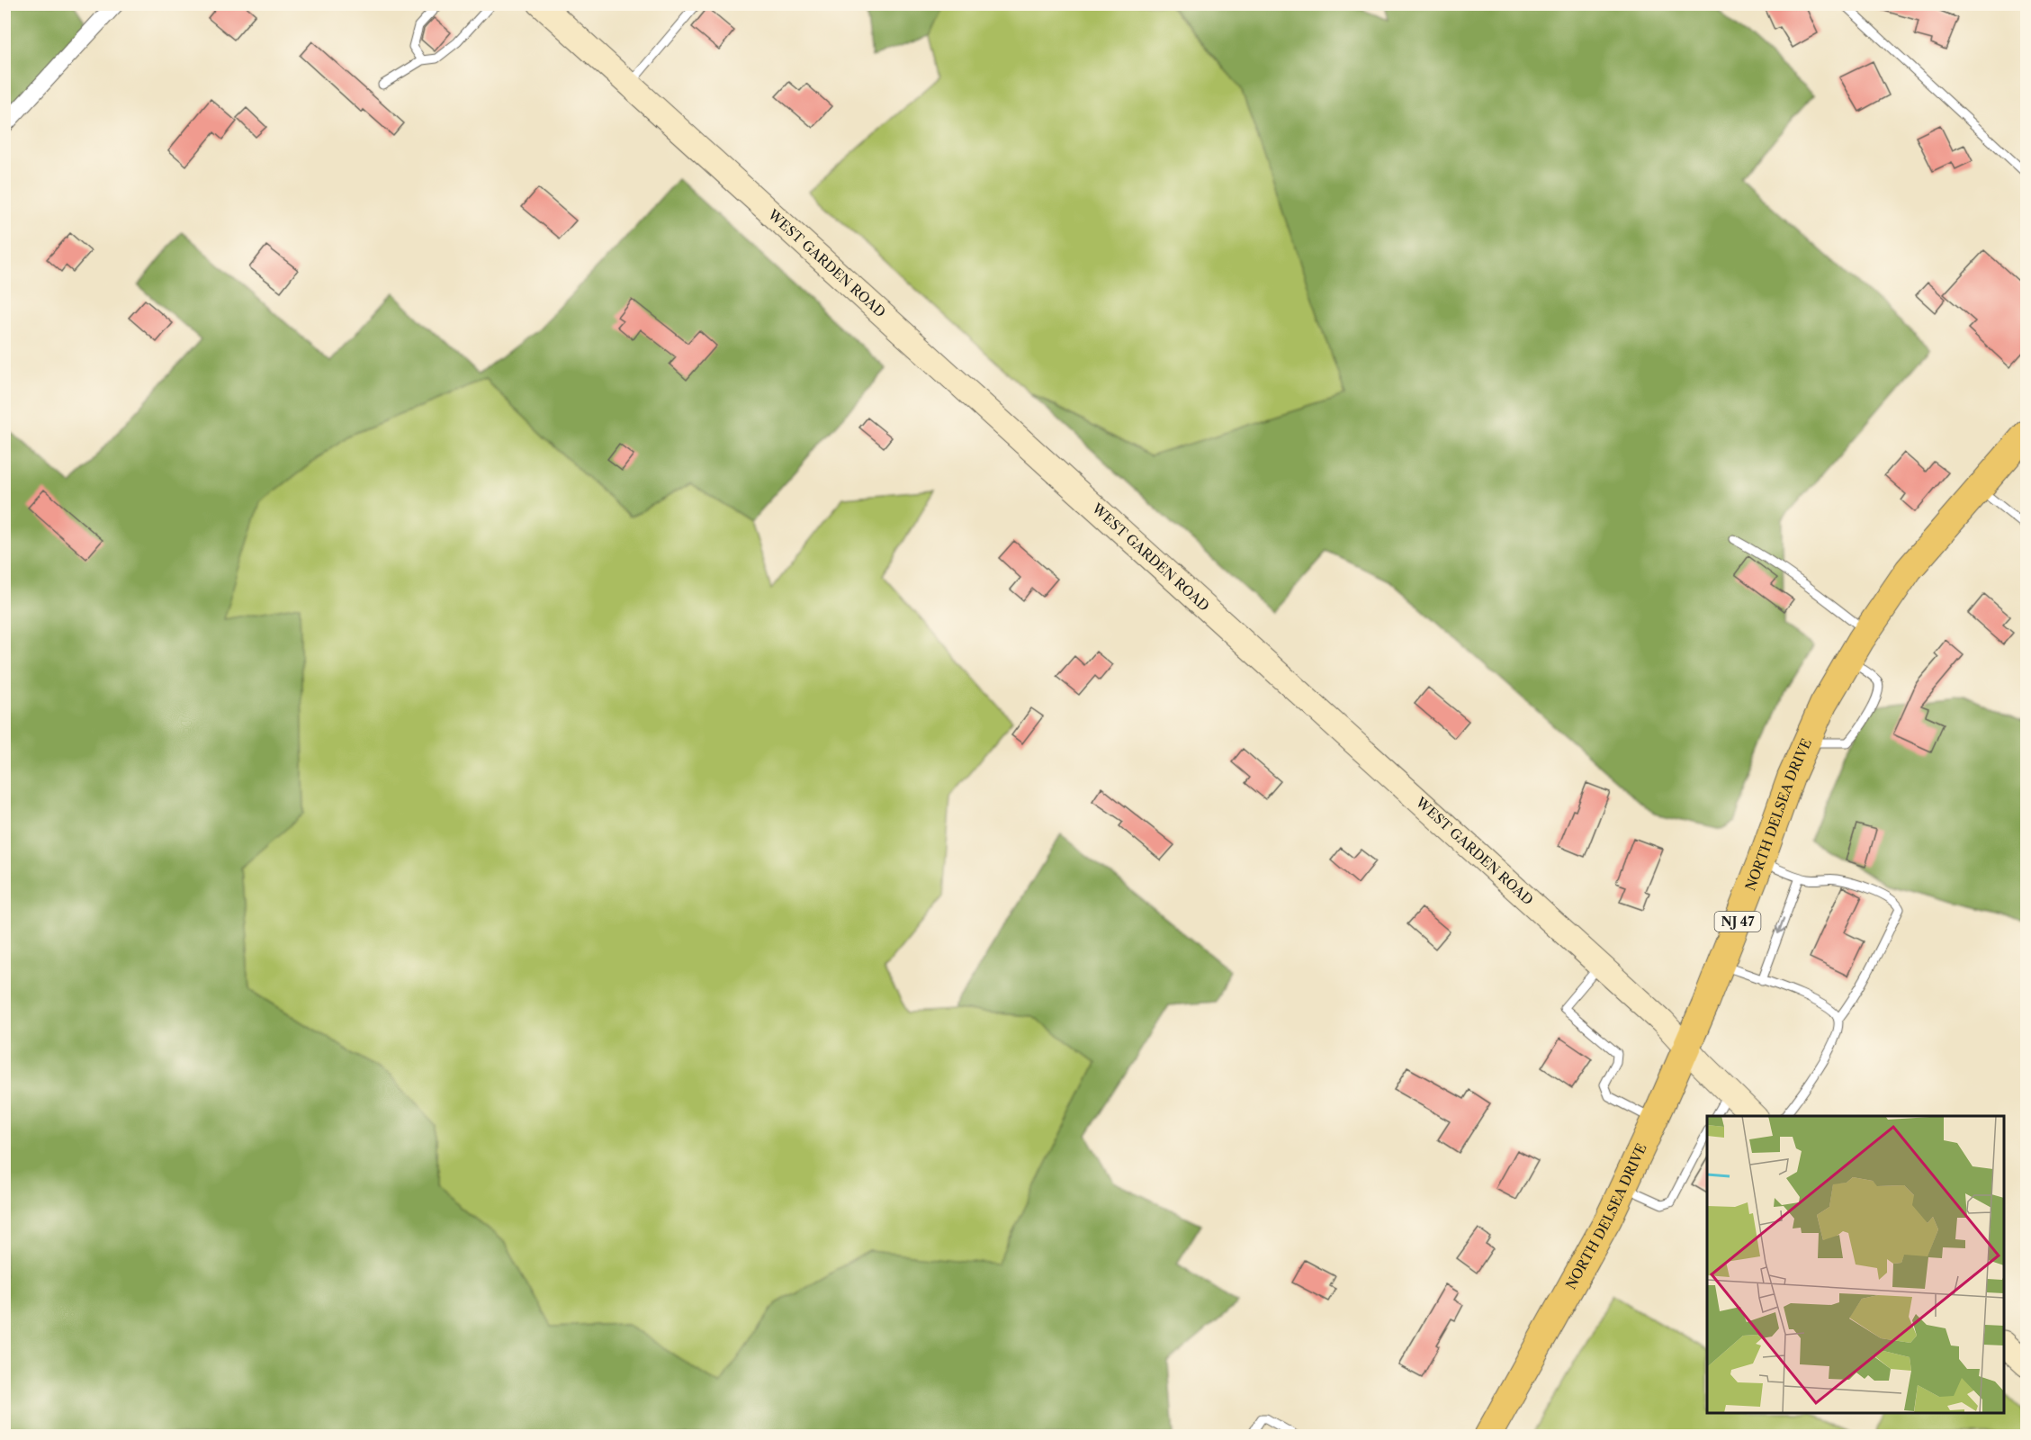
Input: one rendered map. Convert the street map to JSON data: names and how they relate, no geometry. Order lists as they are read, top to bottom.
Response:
{
  "streets": {
    "main road": ["WEST GARDEN ROAD", "NORTH DELSEA DRIVE", "NJ 47"]
  },
  "crossings": [
    ["WEST GARDEN ROAD", "NORTH DELSEA DRIVE"]
  ]
}
